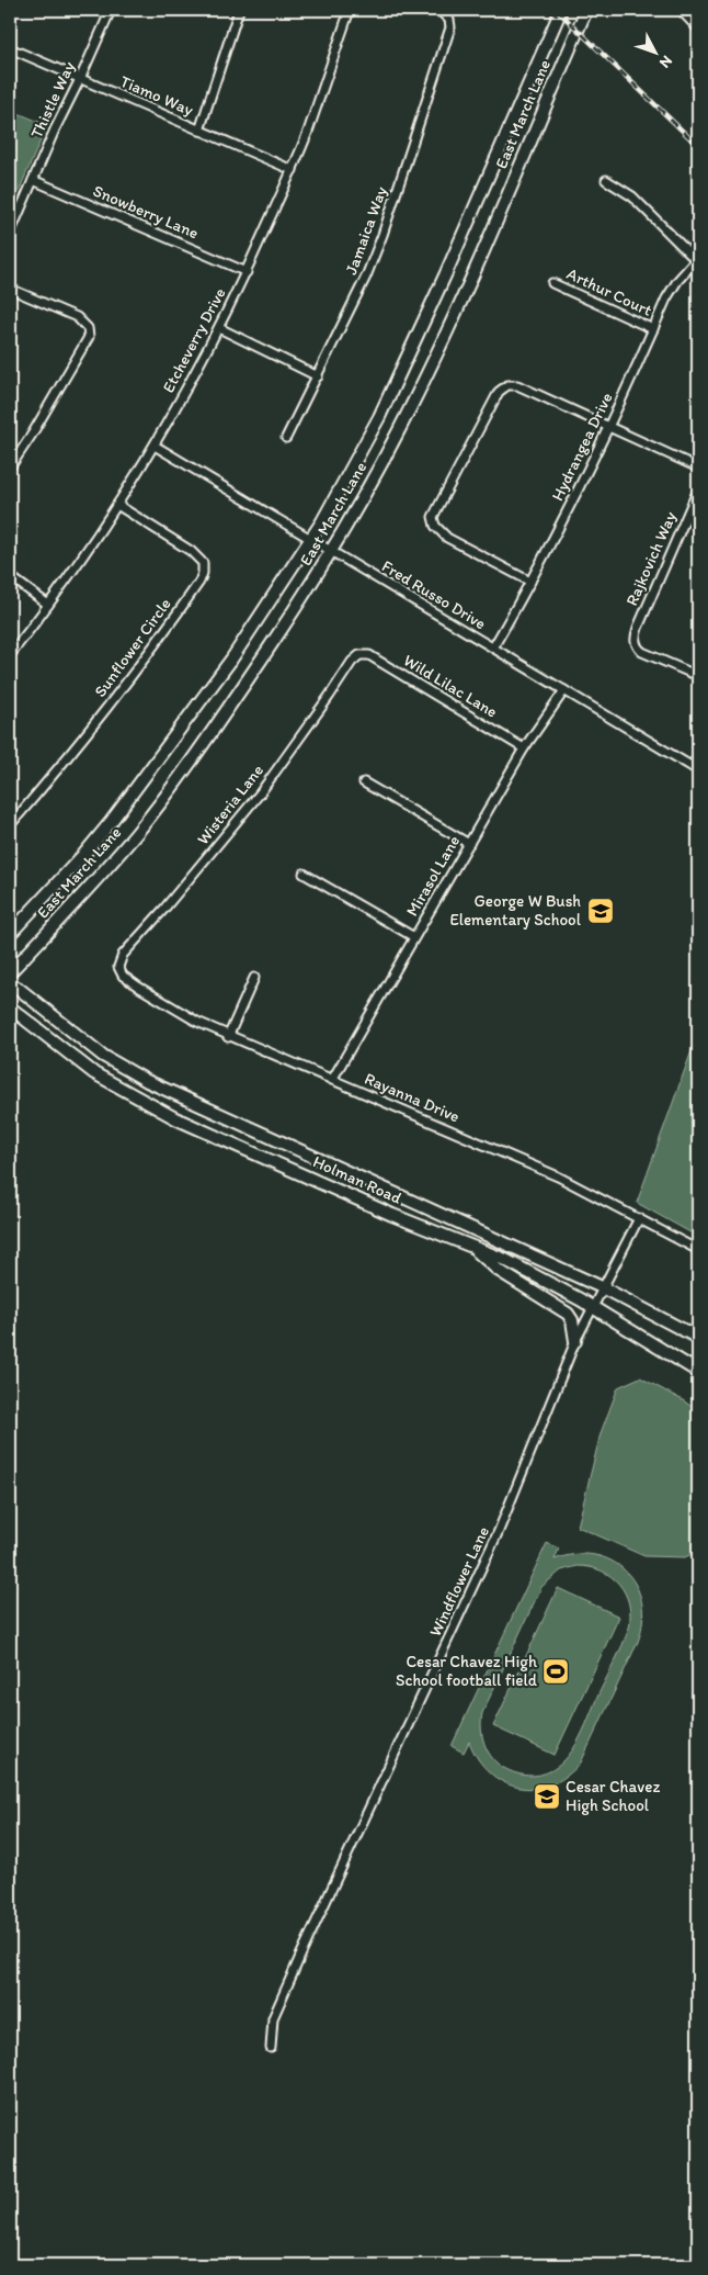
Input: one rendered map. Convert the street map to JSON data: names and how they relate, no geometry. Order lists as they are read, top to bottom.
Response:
{
  "streets": {
    "main road": ["East March Lane", "Holman Road"],
    "street": [
      "Tiamo Way",
      "Thistle Way",
      "Snowberry Lane",
      "Jamaica Way",
      "Arthur Court",
      "Etcheverry Drive",
      "Hydrangea Drive",
      "Rajkovich Way",
      "Fred Russo Drive",
      "Sunflower Circle",
      "Wild Lilac Lane",
      "Wisteria Lane",
      "Mirasol Lane",
      "Rayanna Drive",
      "Windflower Lane"
    ]
  },
  "crossings": [
    ["Tiamo Way", "Thistle Way"],
    ["Tiamo Way", "Etcheverry Drive"],
    ["Thistle Way", "Snowberry Lane"],
    ["East March Lane", "Fred Russo Drive"],
    ["Snowberry Lane", "Etcheverry Drive"],
    ["Arthur Court", "Hydrangea Drive"],
    ["Etcheverry Drive", "Fred Russo Drive"],
    ["Etcheverry Drive", "Sunflower Circle"],
    ["Hydrangea Drive", "Fred Russo Drive"],
    ["Fred Russo Drive", "Mirasol Lane"],
    ["Wild Lilac Lane", "Wisteria Lane"],
    ["Wild Lilac Lane", "Mirasol Lane"],
    ["Wisteria Lane", "Rayanna Drive"],
    ["Mirasol Lane", "Rayanna Drive"],
    ["Rayanna Drive", "Windflower Lane"],
    ["Holman Road", "Windflower Lane"]
  ],
  "places": {
    "school or university": ["George W Bush Elementary School", "Cesar Chavez High School"],
    "sports": ["Cesar Chavez High School football field"]
  },
  "north": "bottom right"
}
